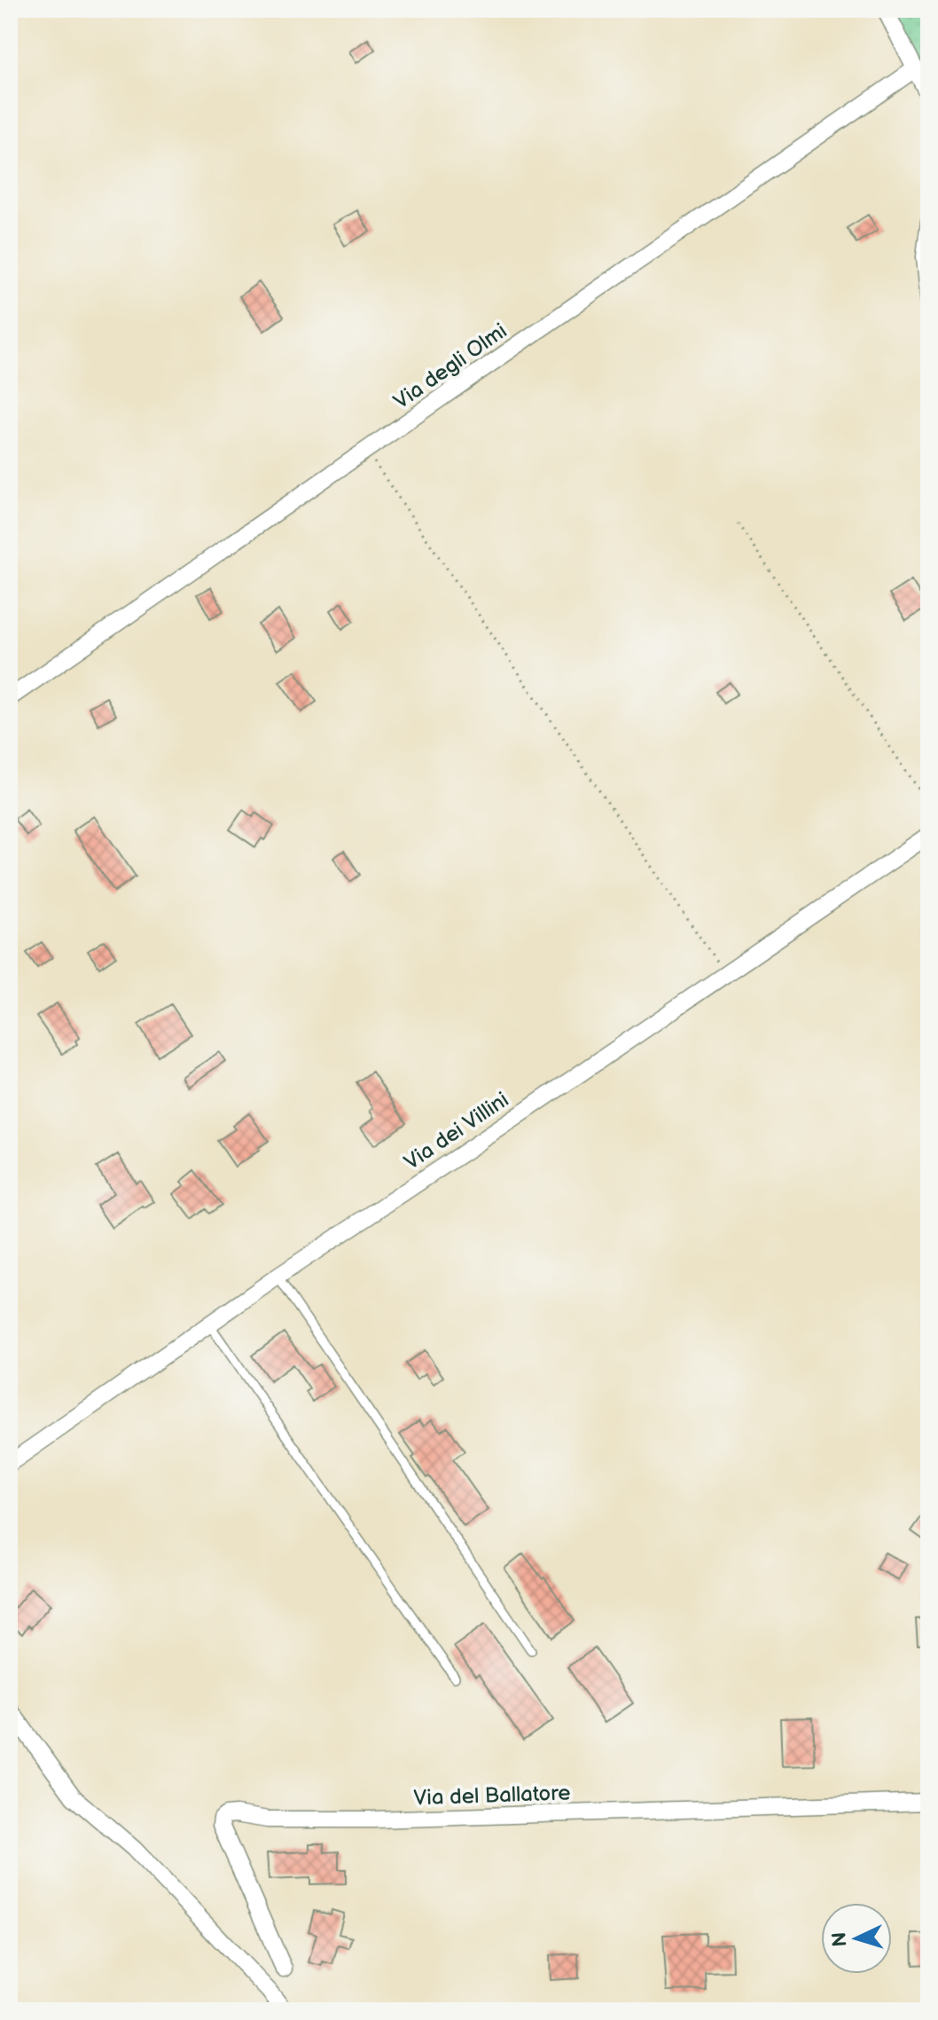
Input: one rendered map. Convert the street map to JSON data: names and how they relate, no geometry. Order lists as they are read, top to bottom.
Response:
{
  "streets": {
    "street": ["Via degli Olmi", "Via dei Villini", "Via del Ballatore"]
  },
  "north": "left"
}
